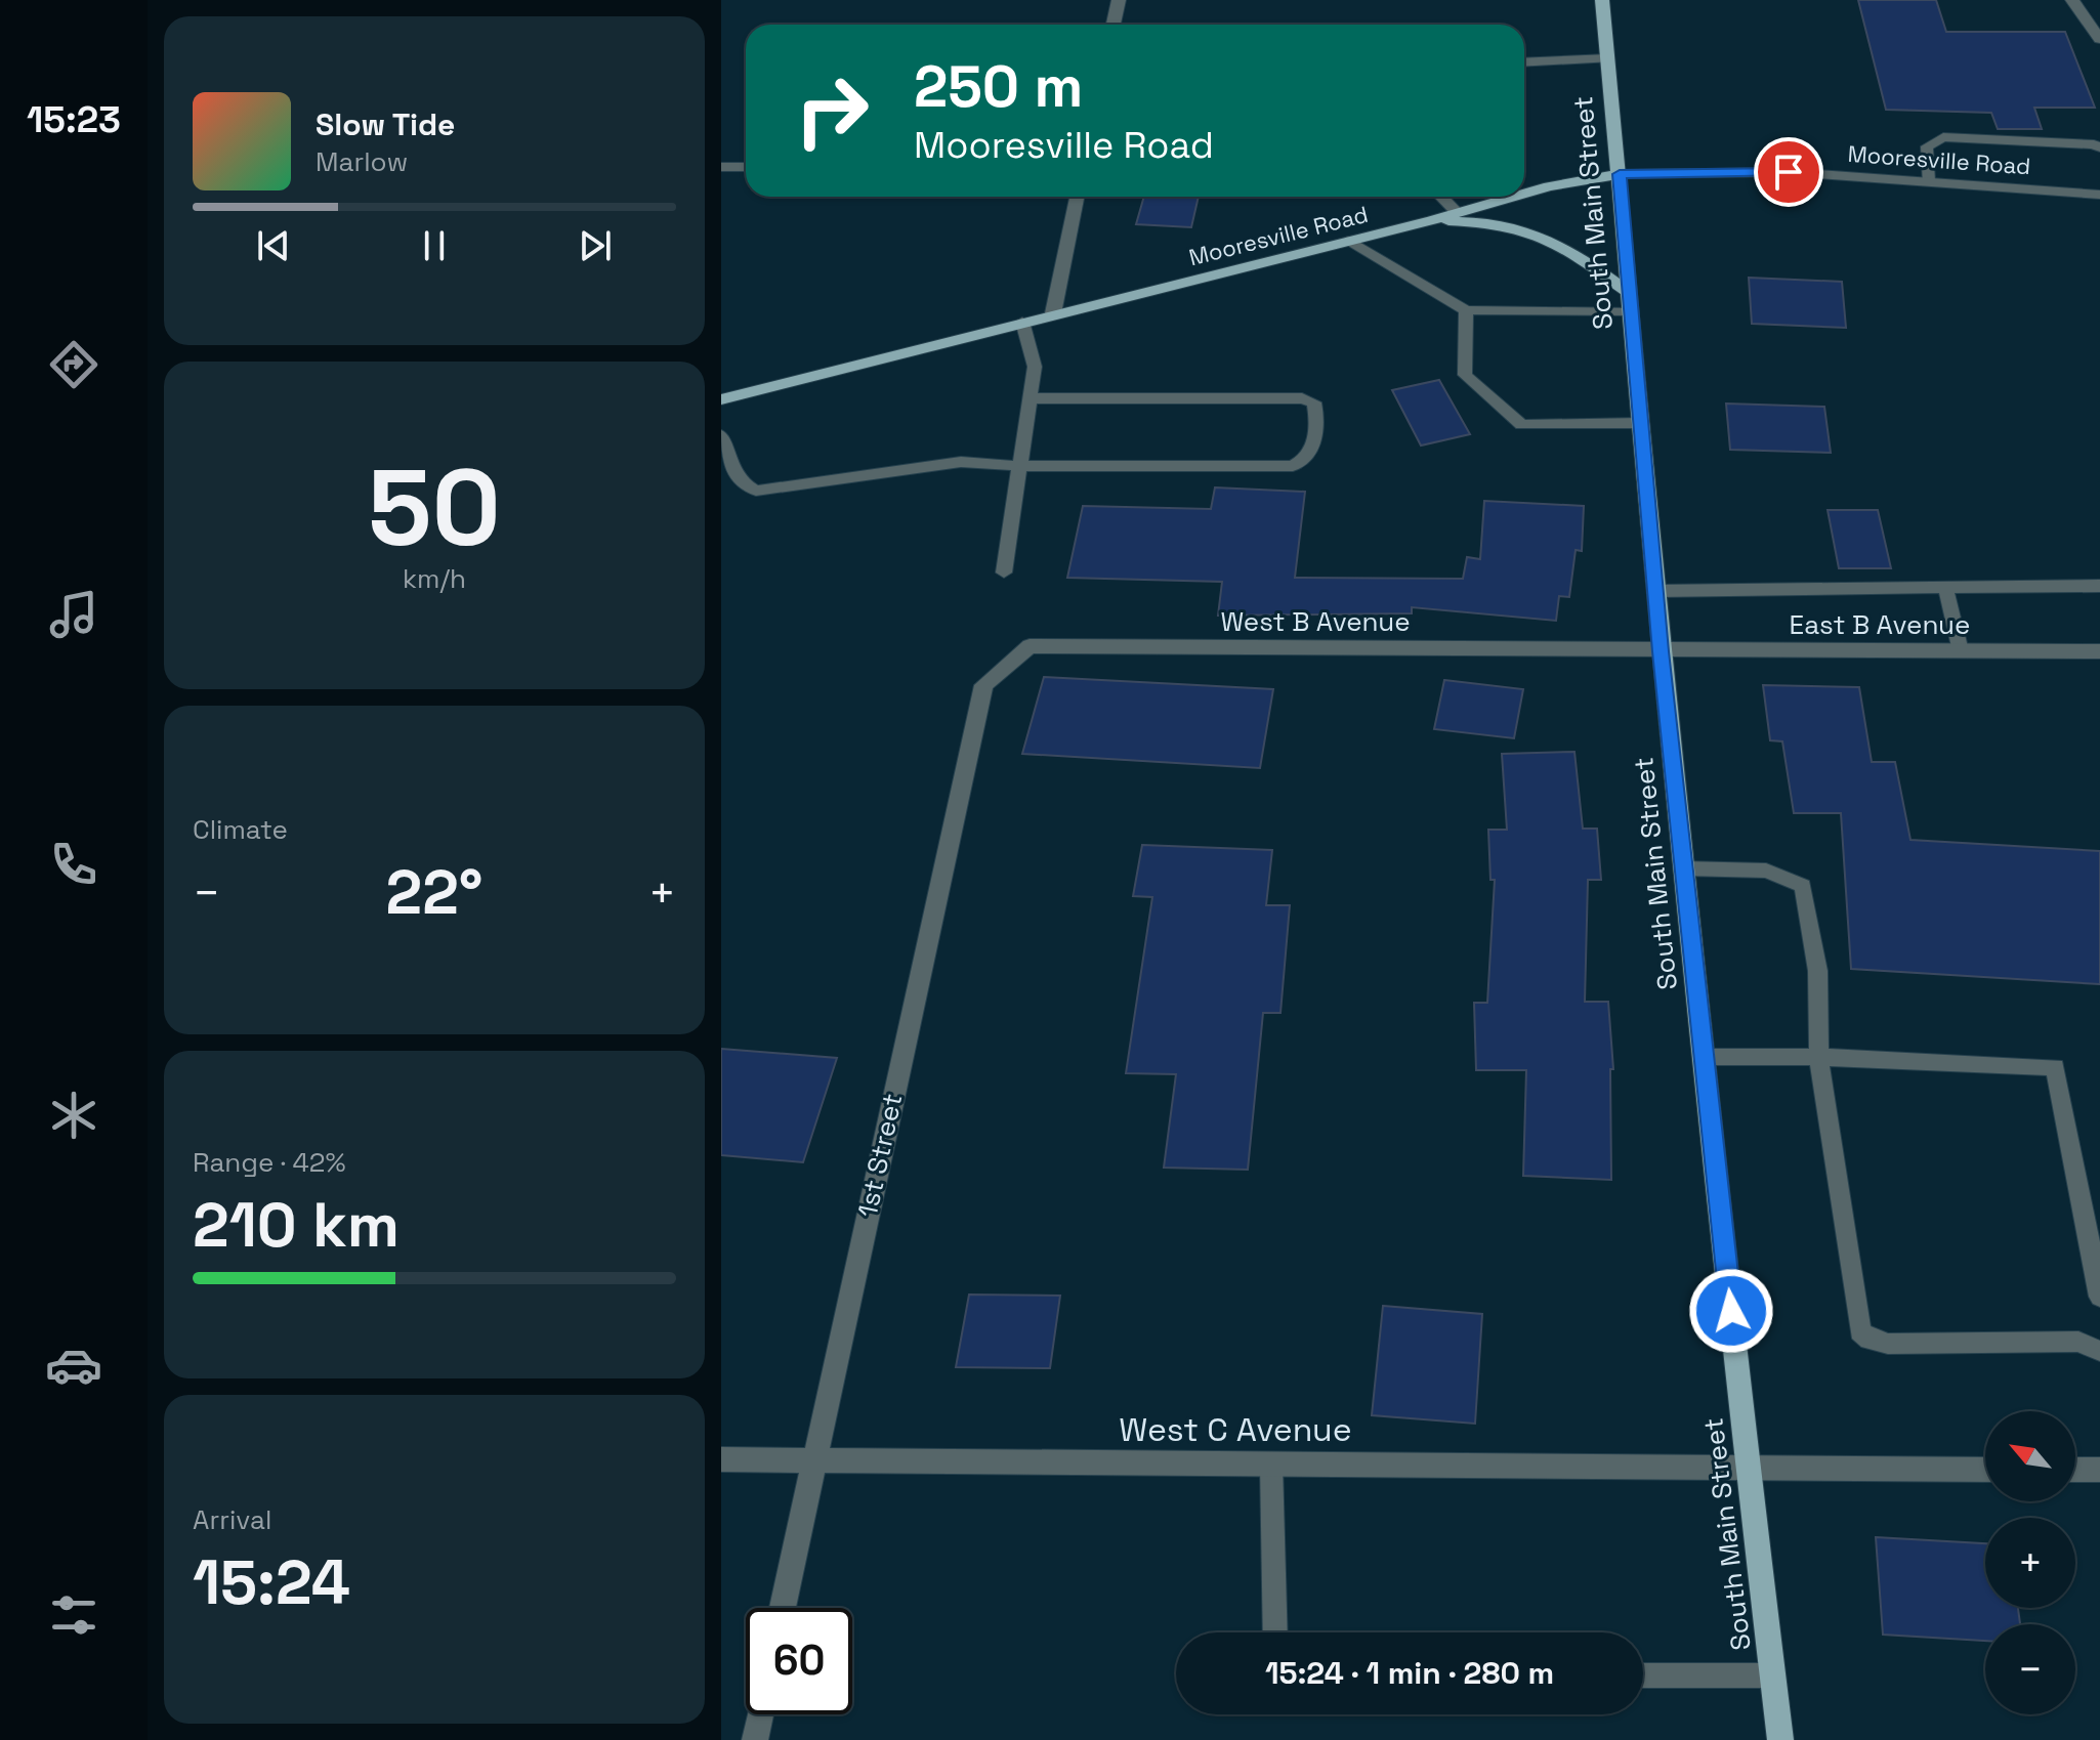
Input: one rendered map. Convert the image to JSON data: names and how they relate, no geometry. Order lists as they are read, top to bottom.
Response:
{
  "streets": {
    "main road": ["Mooresville Road", "South Main Street"],
    "street": [
      "West B Avenue",
      "East B Avenue",
      "1st Street",
      "West C Avenue"
    ]
  },
  "crossings": [
    ["Mooresville Road", "South Main Street"],
    ["South Main Street", "West B Avenue"],
    ["South Main Street", "East B Avenue"],
    ["South Main Street", "West C Avenue"],
    ["West B Avenue", "East B Avenue"],
    ["West B Avenue", "1st Street"],
    ["1st Street", "West C Avenue"]
  ],
  "north": "top left",
  "page": {
    "tabs": "15:23",
    "turn": ["250 m", "Mooresville Road"],
    "song": ["Slow Tide", "Marlow"],
    "tile": [
      ["50", "km/h"],
      "Climate",
      ["Range · 42%", "210 km"],
      ["Arrival", "15:24"]
    ],
    "heat": ["−", "22°", "+"],
    "map_buttons": ["+", "−"],
    "limit": "60",
    "trip": "15:24 · 1 min · 280 m"
  }
}
